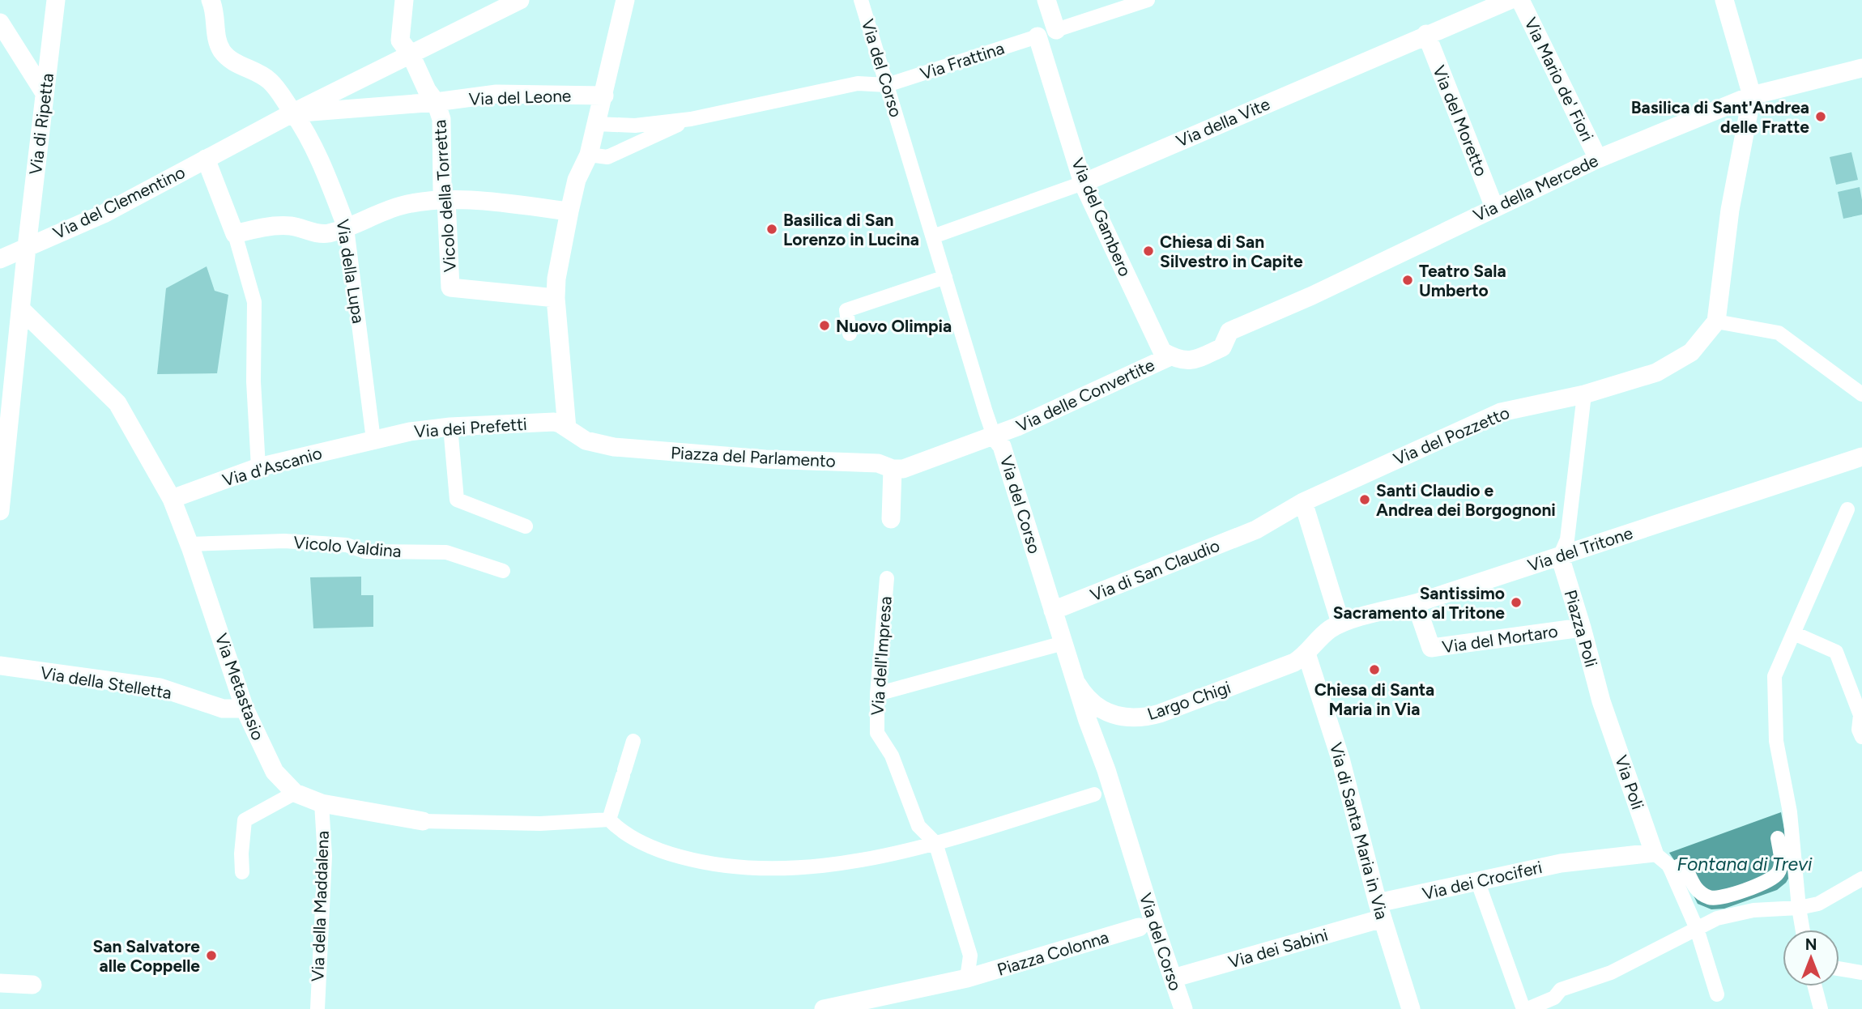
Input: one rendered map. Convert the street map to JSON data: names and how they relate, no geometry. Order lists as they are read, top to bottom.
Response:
{
  "streets": {
    "street": [
      "Via Frattina",
      "Via del Corso",
      "Via Mario de' Fiori",
      "Via del Leone",
      "Via del Moretto",
      "Via della Vite",
      "Via di Ripetta",
      "Via della Mercede",
      "Vicolo della Torretta",
      "Via del Clementino",
      "Via del Gambero",
      "Via della Lupa",
      "Via delle Convertite",
      "Via dei Prefetti",
      "Via del Pozzetto",
      "Piazza del Parlamento",
      "Via d'Ascanio",
      "Vicolo Valdina",
      "Via del Tritone",
      "Via di San Claudio",
      "Piazza Poli",
      "Via del Mortaro",
      "Via dell'Impresa",
      "Via della Stelletta",
      "Via Metastasio",
      "Largo Chigi",
      "Via Poli",
      "Via di Santa Maria in Via",
      "Via dei Crociferi",
      "Via della Maddalena",
      "Via dei Sabini",
      "Piazza Colonna"
    ]
  },
  "crossings": [
    ["Via Frattina", "Via del Corso"],
    ["Via Frattina", "Via del Gambero"],
    ["Via del Corso", "Via della Vite"],
    ["Via del Corso", "Via delle Convertite"],
    ["Via del Corso", "Via di San Claudio"],
    ["Via del Corso", "Largo Chigi"],
    ["Via del Corso", "Via dei Sabini"],
    ["Via Mario de' Fiori", "Via della Mercede"],
    ["Via del Leone", "Vicolo della Torretta"],
    ["Via del Leone", "Via del Clementino"],
    ["Via del Leone", "Via della Lupa"],
    ["Via del Moretto", "Via della Vite"],
    ["Via del Moretto", "Via della Mercede"],
    ["Via della Vite", "Via del Gambero"],
    ["Via di Ripetta", "Via del Clementino"],
    ["Via di Ripetta", "Via Metastasio"],
    ["Via della Mercede", "Via delle Convertite"],
    ["Vicolo della Torretta", "Via del Clementino"],
    ["Via del Clementino", "Via della Lupa"],
    ["Via del Gambero", "Via delle Convertite"],
    ["Via della Lupa", "Via dei Prefetti"],
    ["Via della Lupa", "Via d'Ascanio"],
    ["Via delle Convertite", "Piazza del Parlamento"],
    ["Via dei Prefetti", "Piazza del Parlamento"],
    ["Via dei Prefetti", "Via d'Ascanio"],
    ["Via del Pozzetto", "Via di San Claudio"],
    ["Via d'Ascanio", "Via Metastasio"],
    ["Vicolo Valdina", "Via Metastasio"],
    ["Via del Tritone", "Piazza Poli"],
    ["Via del Tritone", "Via del Mortaro"],
    ["Via del Tritone", "Largo Chigi"],
    ["Via del Tritone", "Via di Santa Maria in Via"],
    ["Piazza Poli", "Via del Mortaro"],
    ["Piazza Poli", "Via Poli"],
    ["Via dell'Impresa", "Piazza Colonna"],
    ["Via della Stelletta", "Via Metastasio"],
    ["Via Metastasio", "Via della Maddalena"],
    ["Largo Chigi", "Via di Santa Maria in Via"],
    ["Via Poli", "Via dei Crociferi"],
    ["Via di Santa Maria in Via", "Via dei Crociferi"],
    ["Via di Santa Maria in Via", "Via dei Sabini"],
    ["Via dei Crociferi", "Via dei Sabini"]
  ],
  "water": ["Fontana di Trevi"],
  "places": [
    "Basilica di Sant'Andrea delle Fratte",
    "Basilica di San Lorenzo in Lucina",
    "Chiesa di San Silvestro in Capite",
    "Teatro Sala Umberto",
    "Nuovo Olimpia",
    "Santi Claudio e Andrea dei Borgognoni",
    "Santissimo Sacramento al Tritone",
    "Chiesa di Santa Maria in Via",
    "San Salvatore alle Coppelle"
  ],
  "north": "top"
}
